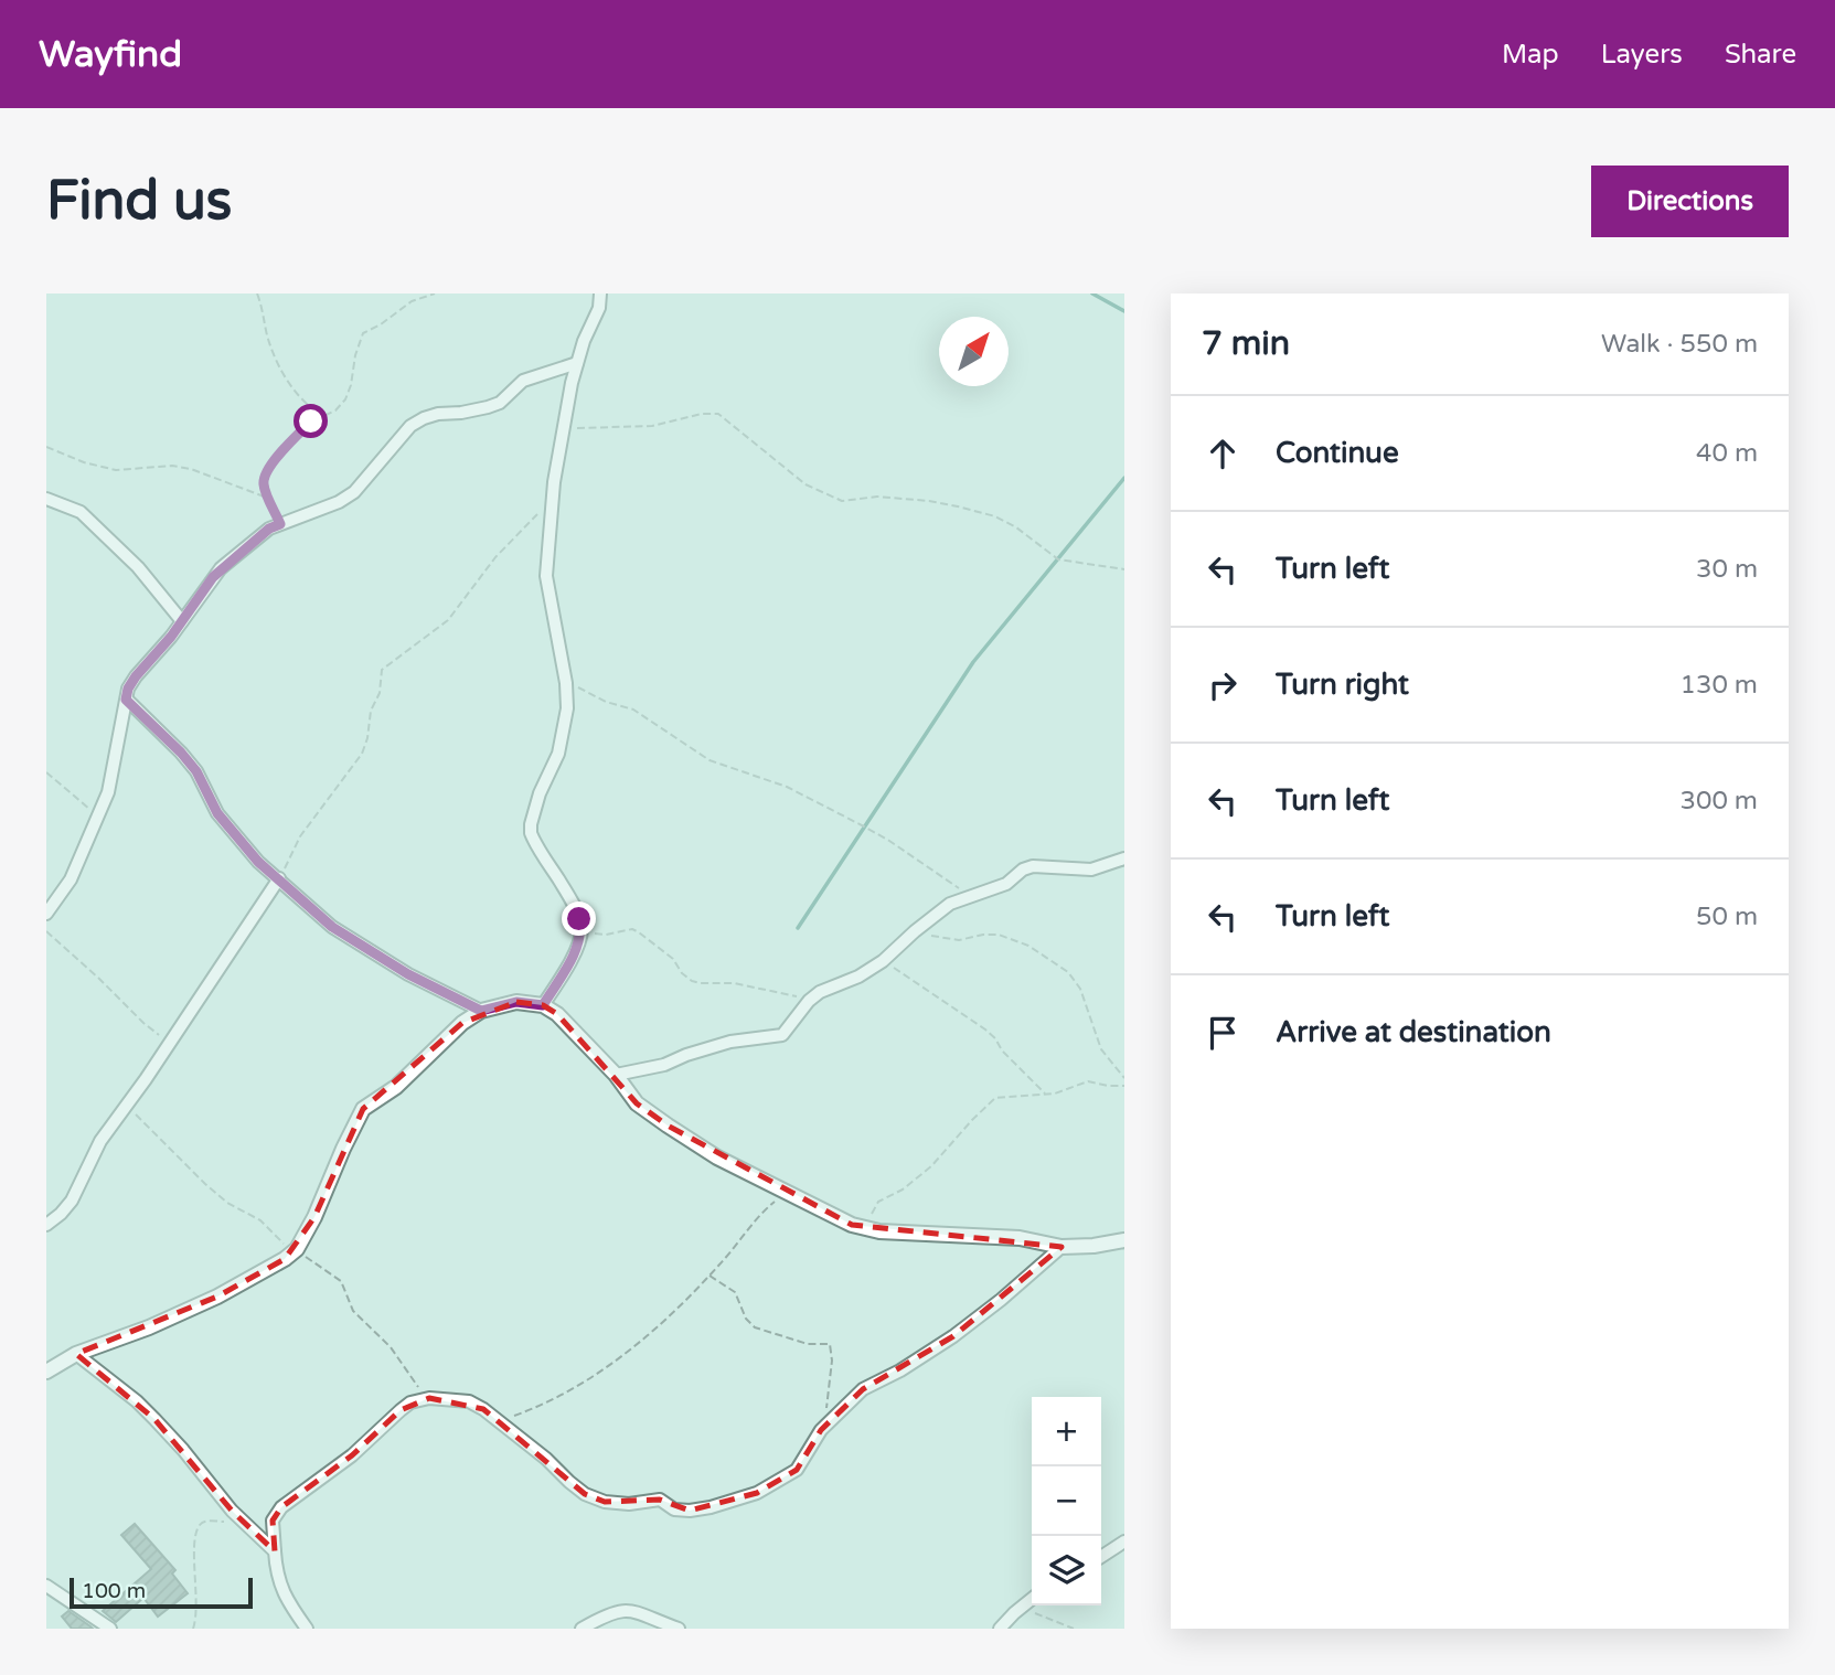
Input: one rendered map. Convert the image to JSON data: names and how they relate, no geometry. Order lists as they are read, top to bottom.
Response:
{
  "scale_bar": "100 m",
  "north": "top right",
  "page": {
    "header": "Wayfind",
    "nav": ["Map", "Layers", "Share"],
    "buttons": "Directions",
    "title": "Find us",
    "heading": ["7 min", "Walk · 550 m"],
    "list": [
      ["Continue", "40 m"],
      ["Turn left", "30 m"],
      ["Turn right", "130 m"],
      ["Turn left", "300 m"],
      ["Turn left", "50 m"],
      "Arrive at destination"
    ],
    "map_buttons": ["+", "−"],
    "scale": "100 m"
  }
}
